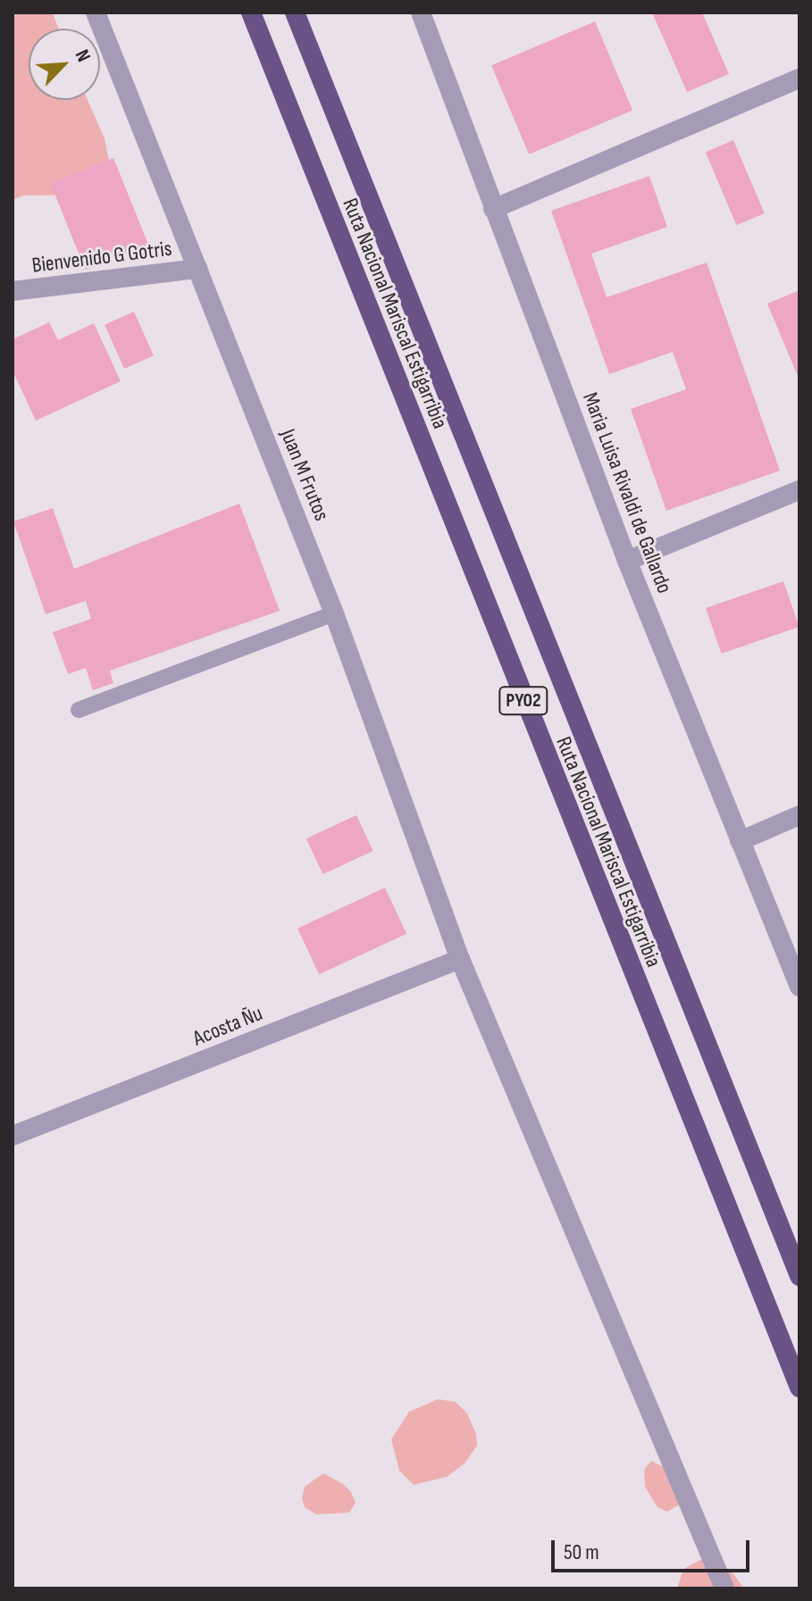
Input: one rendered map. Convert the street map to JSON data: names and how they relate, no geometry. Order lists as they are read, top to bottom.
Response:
{
  "streets": {
    "highway": ["Ruta Nacional Mariscal Estigarribia", "PY02"],
    "street": [
      "Bienvenido G Gotris",
      "Juan M Frutos",
      "Maria Luisa Rivaldi de Gallardo",
      "Acosta Ñu"
    ]
  },
  "crossings": [
    ["Bienvenido G Gotris", "Juan M Frutos"],
    ["Juan M Frutos", "Acosta Ñu"]
  ],
  "scale_bar": "50 m",
  "north": "top right"
}
